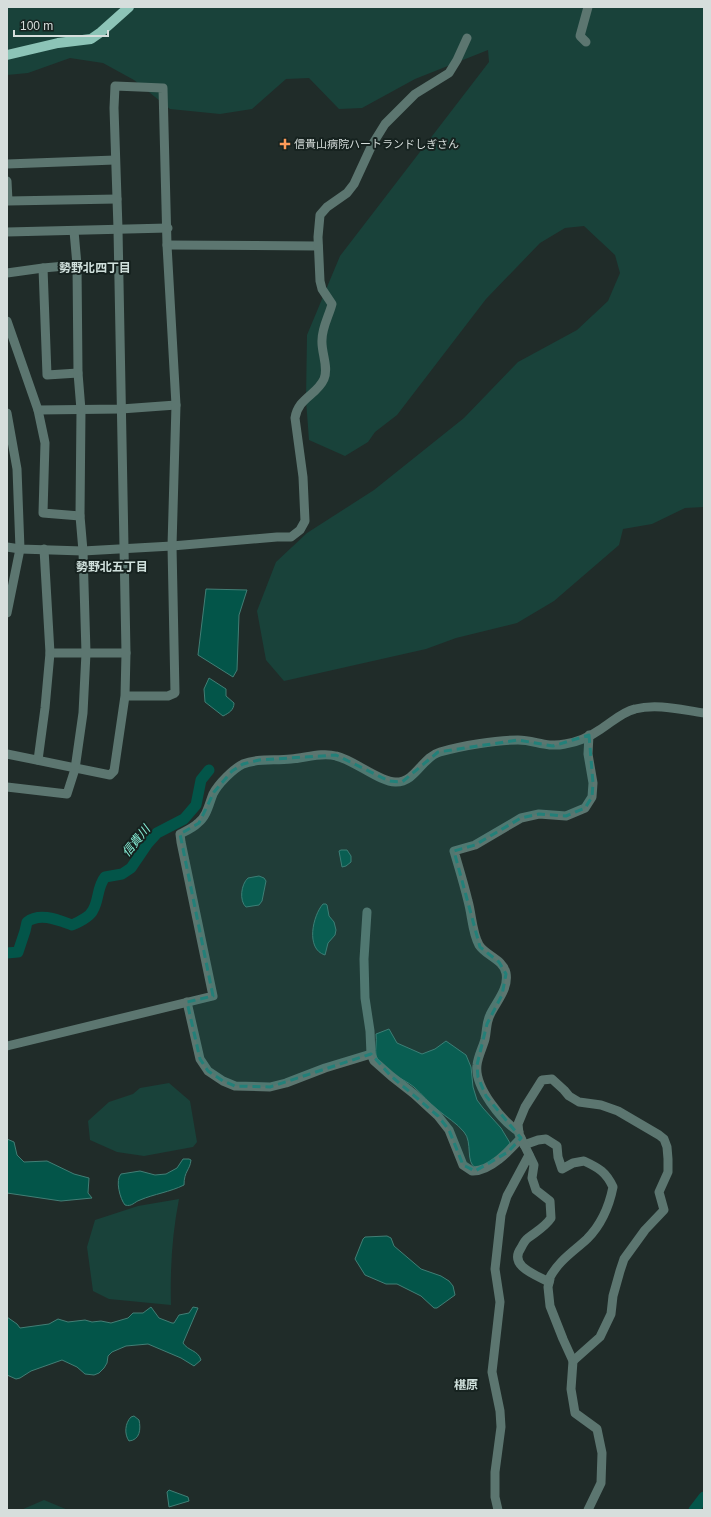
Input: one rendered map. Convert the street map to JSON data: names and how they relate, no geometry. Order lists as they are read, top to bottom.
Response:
{
  "districts": ["勢野北四丁目", "勢野北五丁目", "椹原"],
  "water": ["信貴川"],
  "places": {
    "health": ["信貴山病院ハートランドしぎさん"]
  },
  "scale_bar": "100 m"
}
